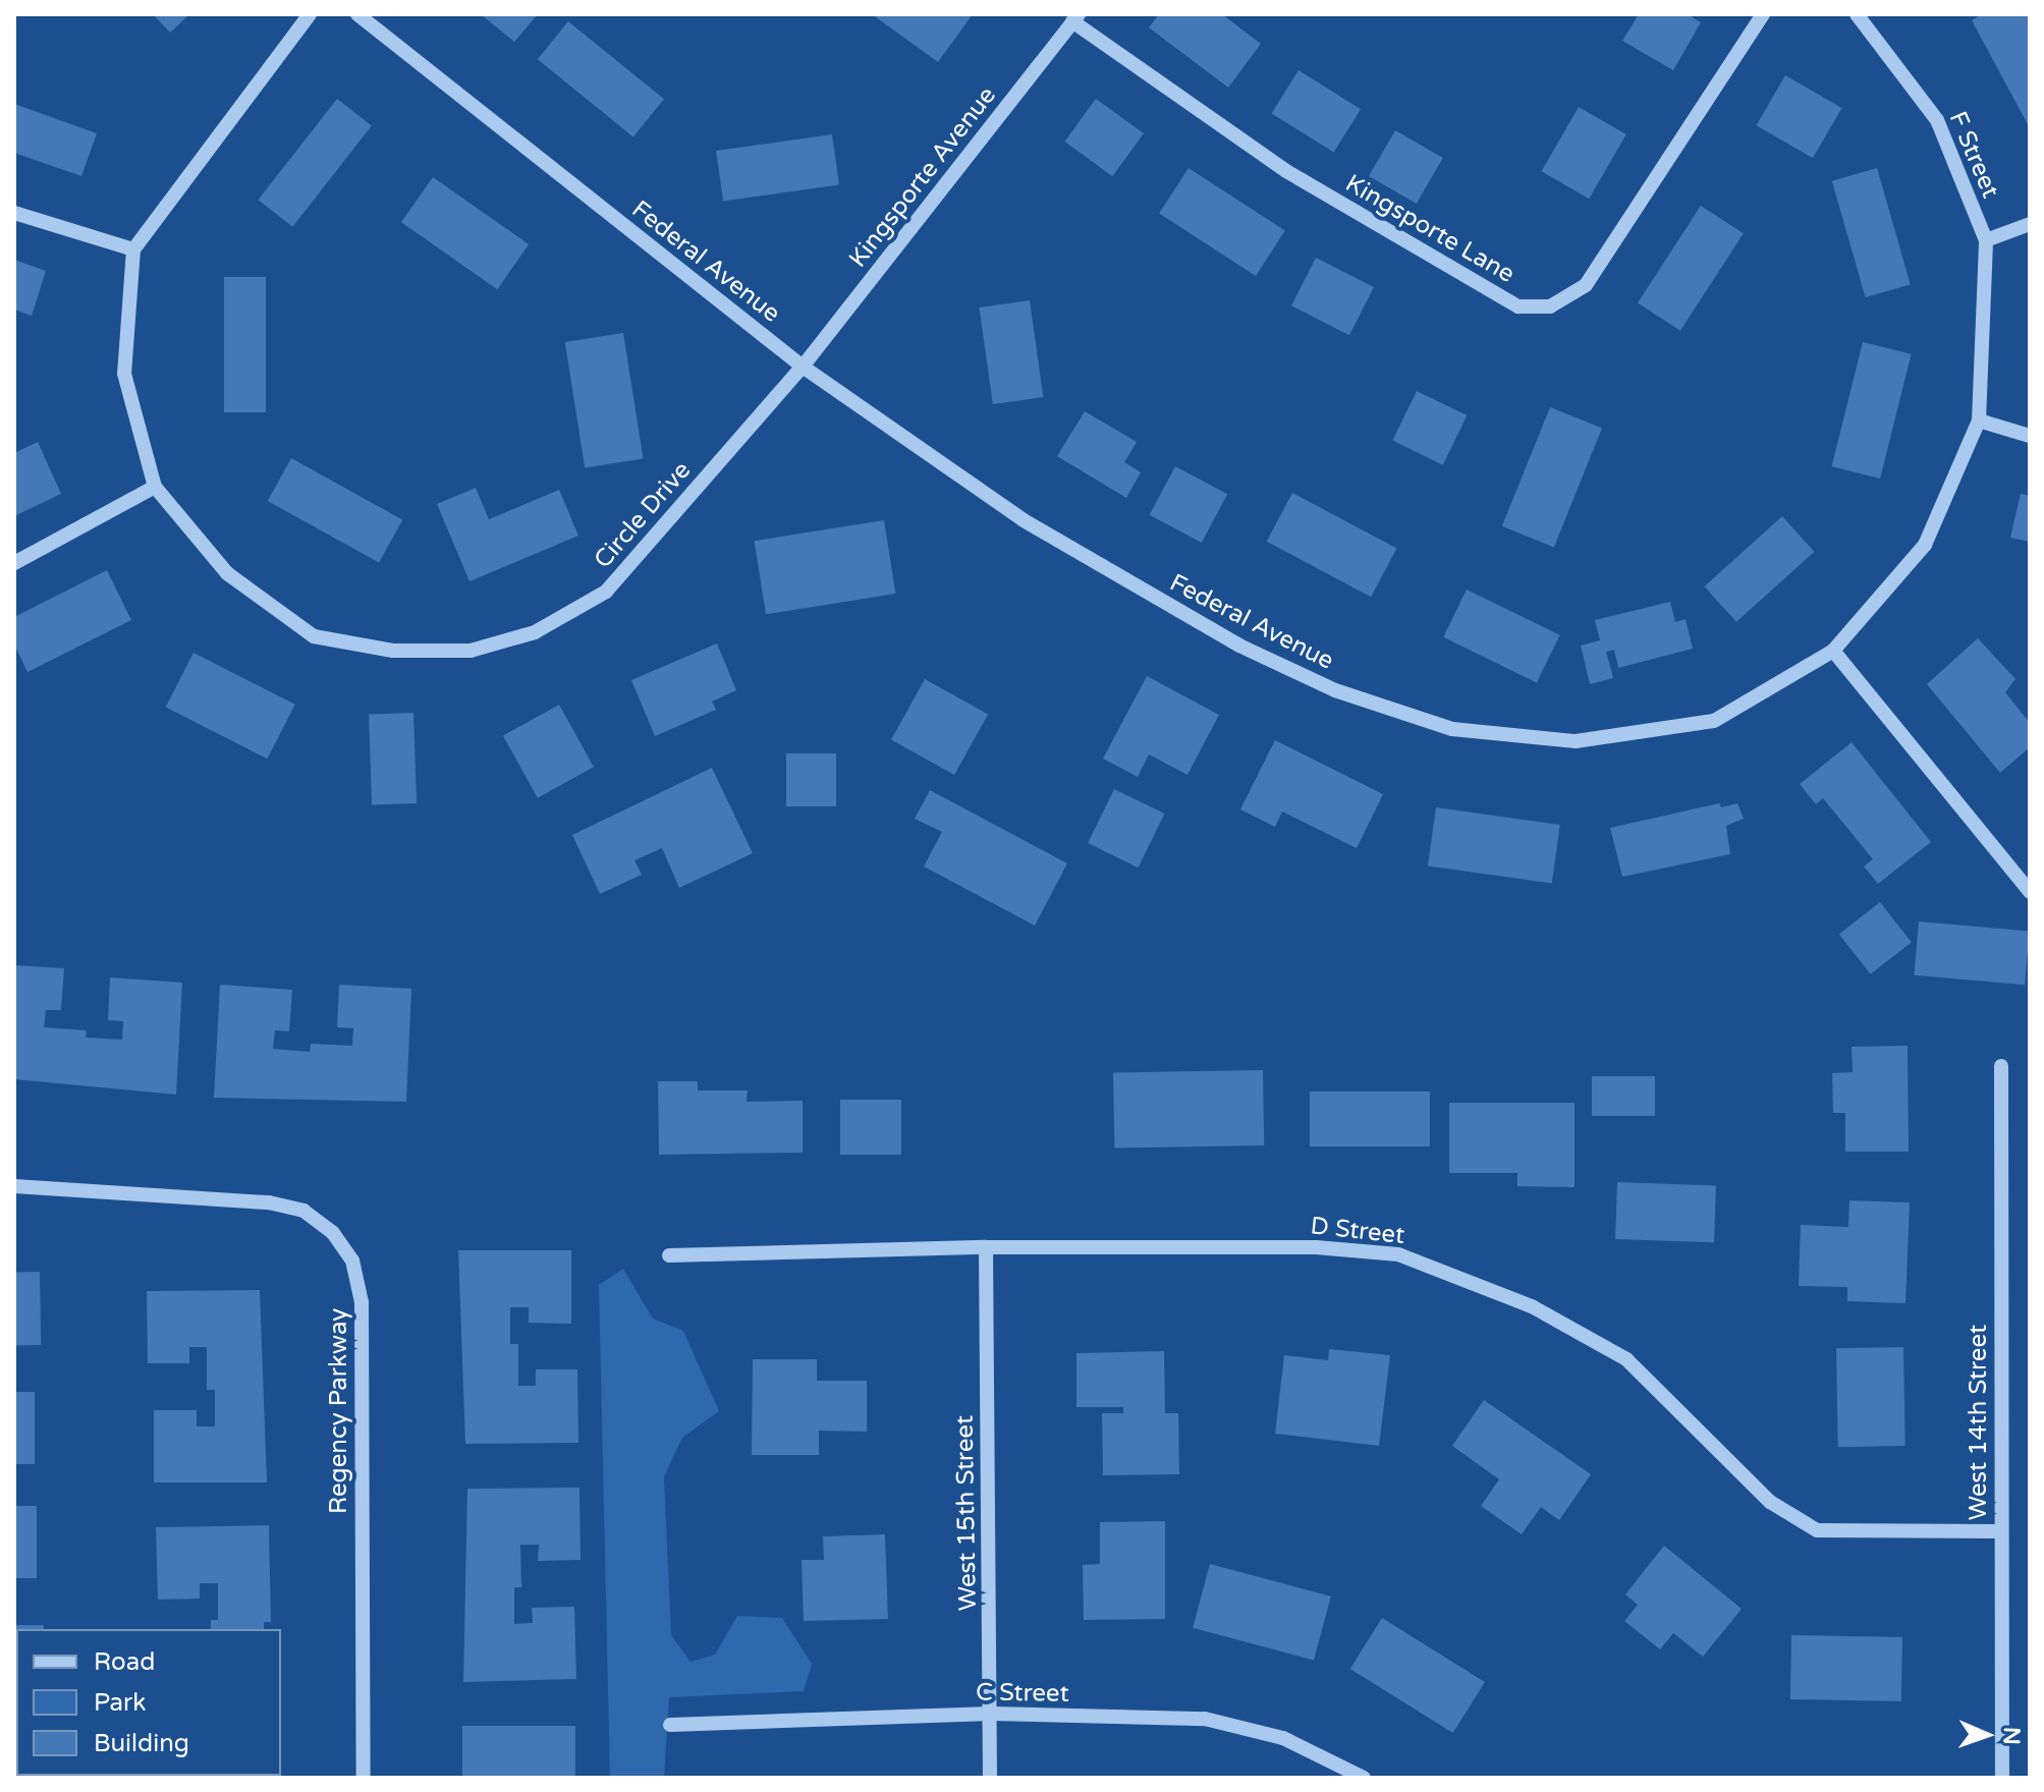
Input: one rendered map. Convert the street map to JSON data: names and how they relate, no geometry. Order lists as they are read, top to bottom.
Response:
{
  "streets": {
    "street": [
      "F Street",
      "Kingsporte Avenue",
      "Kingsporte Lane",
      "Federal Avenue",
      "Circle Drive",
      "D Street",
      "Regency Parkway",
      "West 14th Street",
      "West 15th Street",
      "C Street"
    ]
  },
  "crossings": [
    ["F Street", "Federal Avenue"],
    ["Kingsporte Avenue", "Kingsporte Lane"],
    ["Kingsporte Avenue", "Federal Avenue"],
    ["Kingsporte Avenue", "Circle Drive"],
    ["Federal Avenue", "Circle Drive"],
    ["D Street", "West 14th Street"],
    ["D Street", "West 15th Street"],
    ["West 15th Street", "C Street"]
  ],
  "legend": ["Road", "Park", "Building"],
  "north": "right"
}
